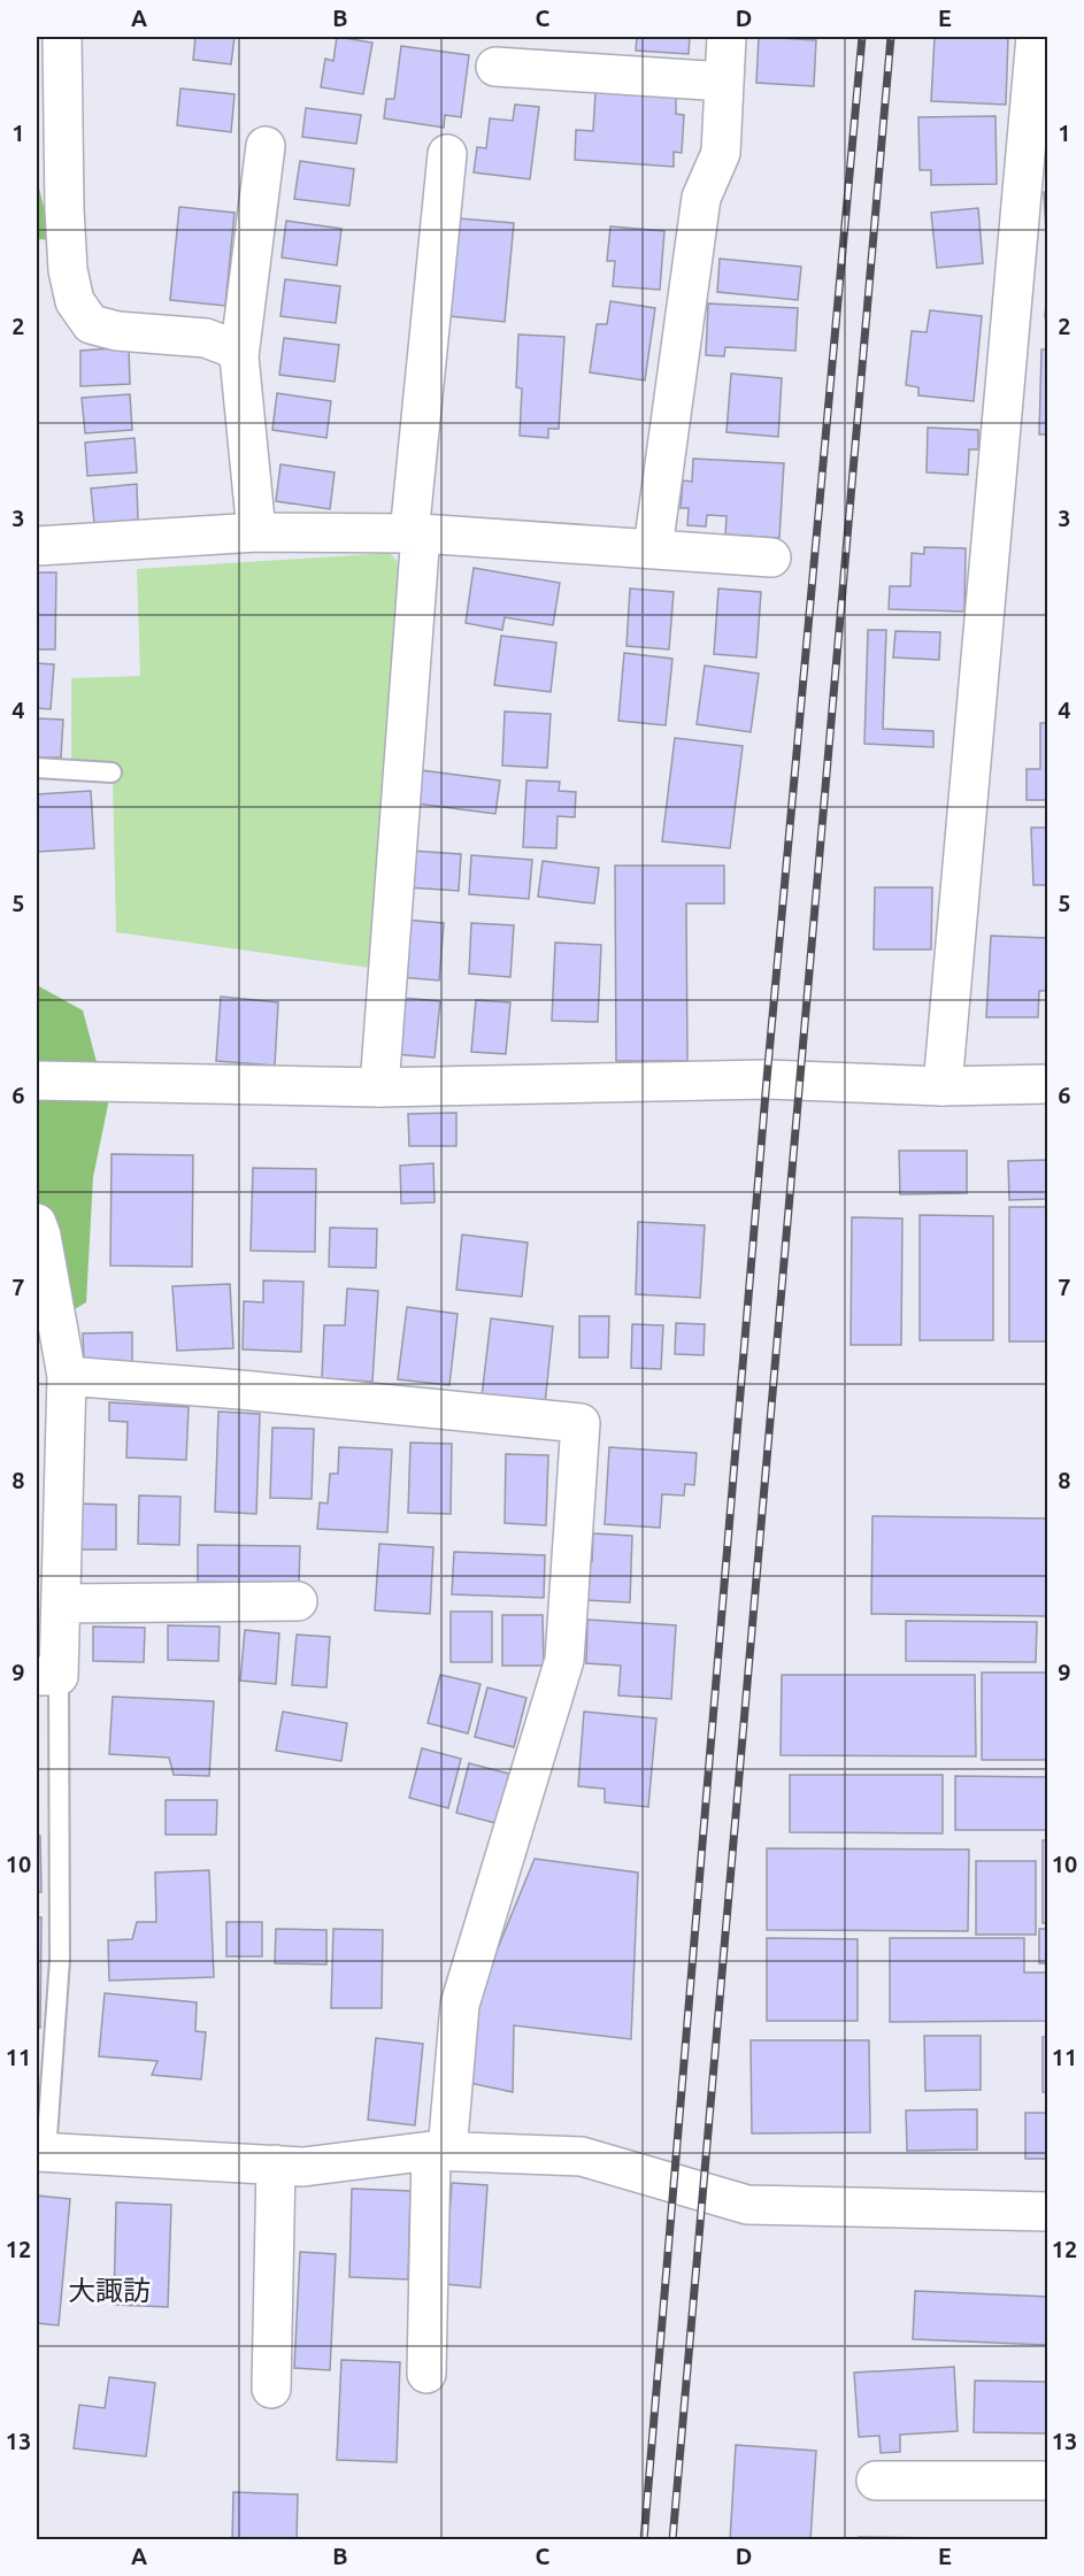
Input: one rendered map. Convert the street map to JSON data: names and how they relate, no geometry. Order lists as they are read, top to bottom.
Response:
{
  "districts": ["大諏訪"],
  "grid": {
    "columns": [
      "A",
      "B",
      "C",
      "D",
      "E"
    ],
    "rows": [
      "1",
      "2",
      "3",
      "4",
      "5",
      "6",
      "7",
      "8",
      "9",
      "10",
      "11",
      "12",
      "13"
    ]
  }
}
